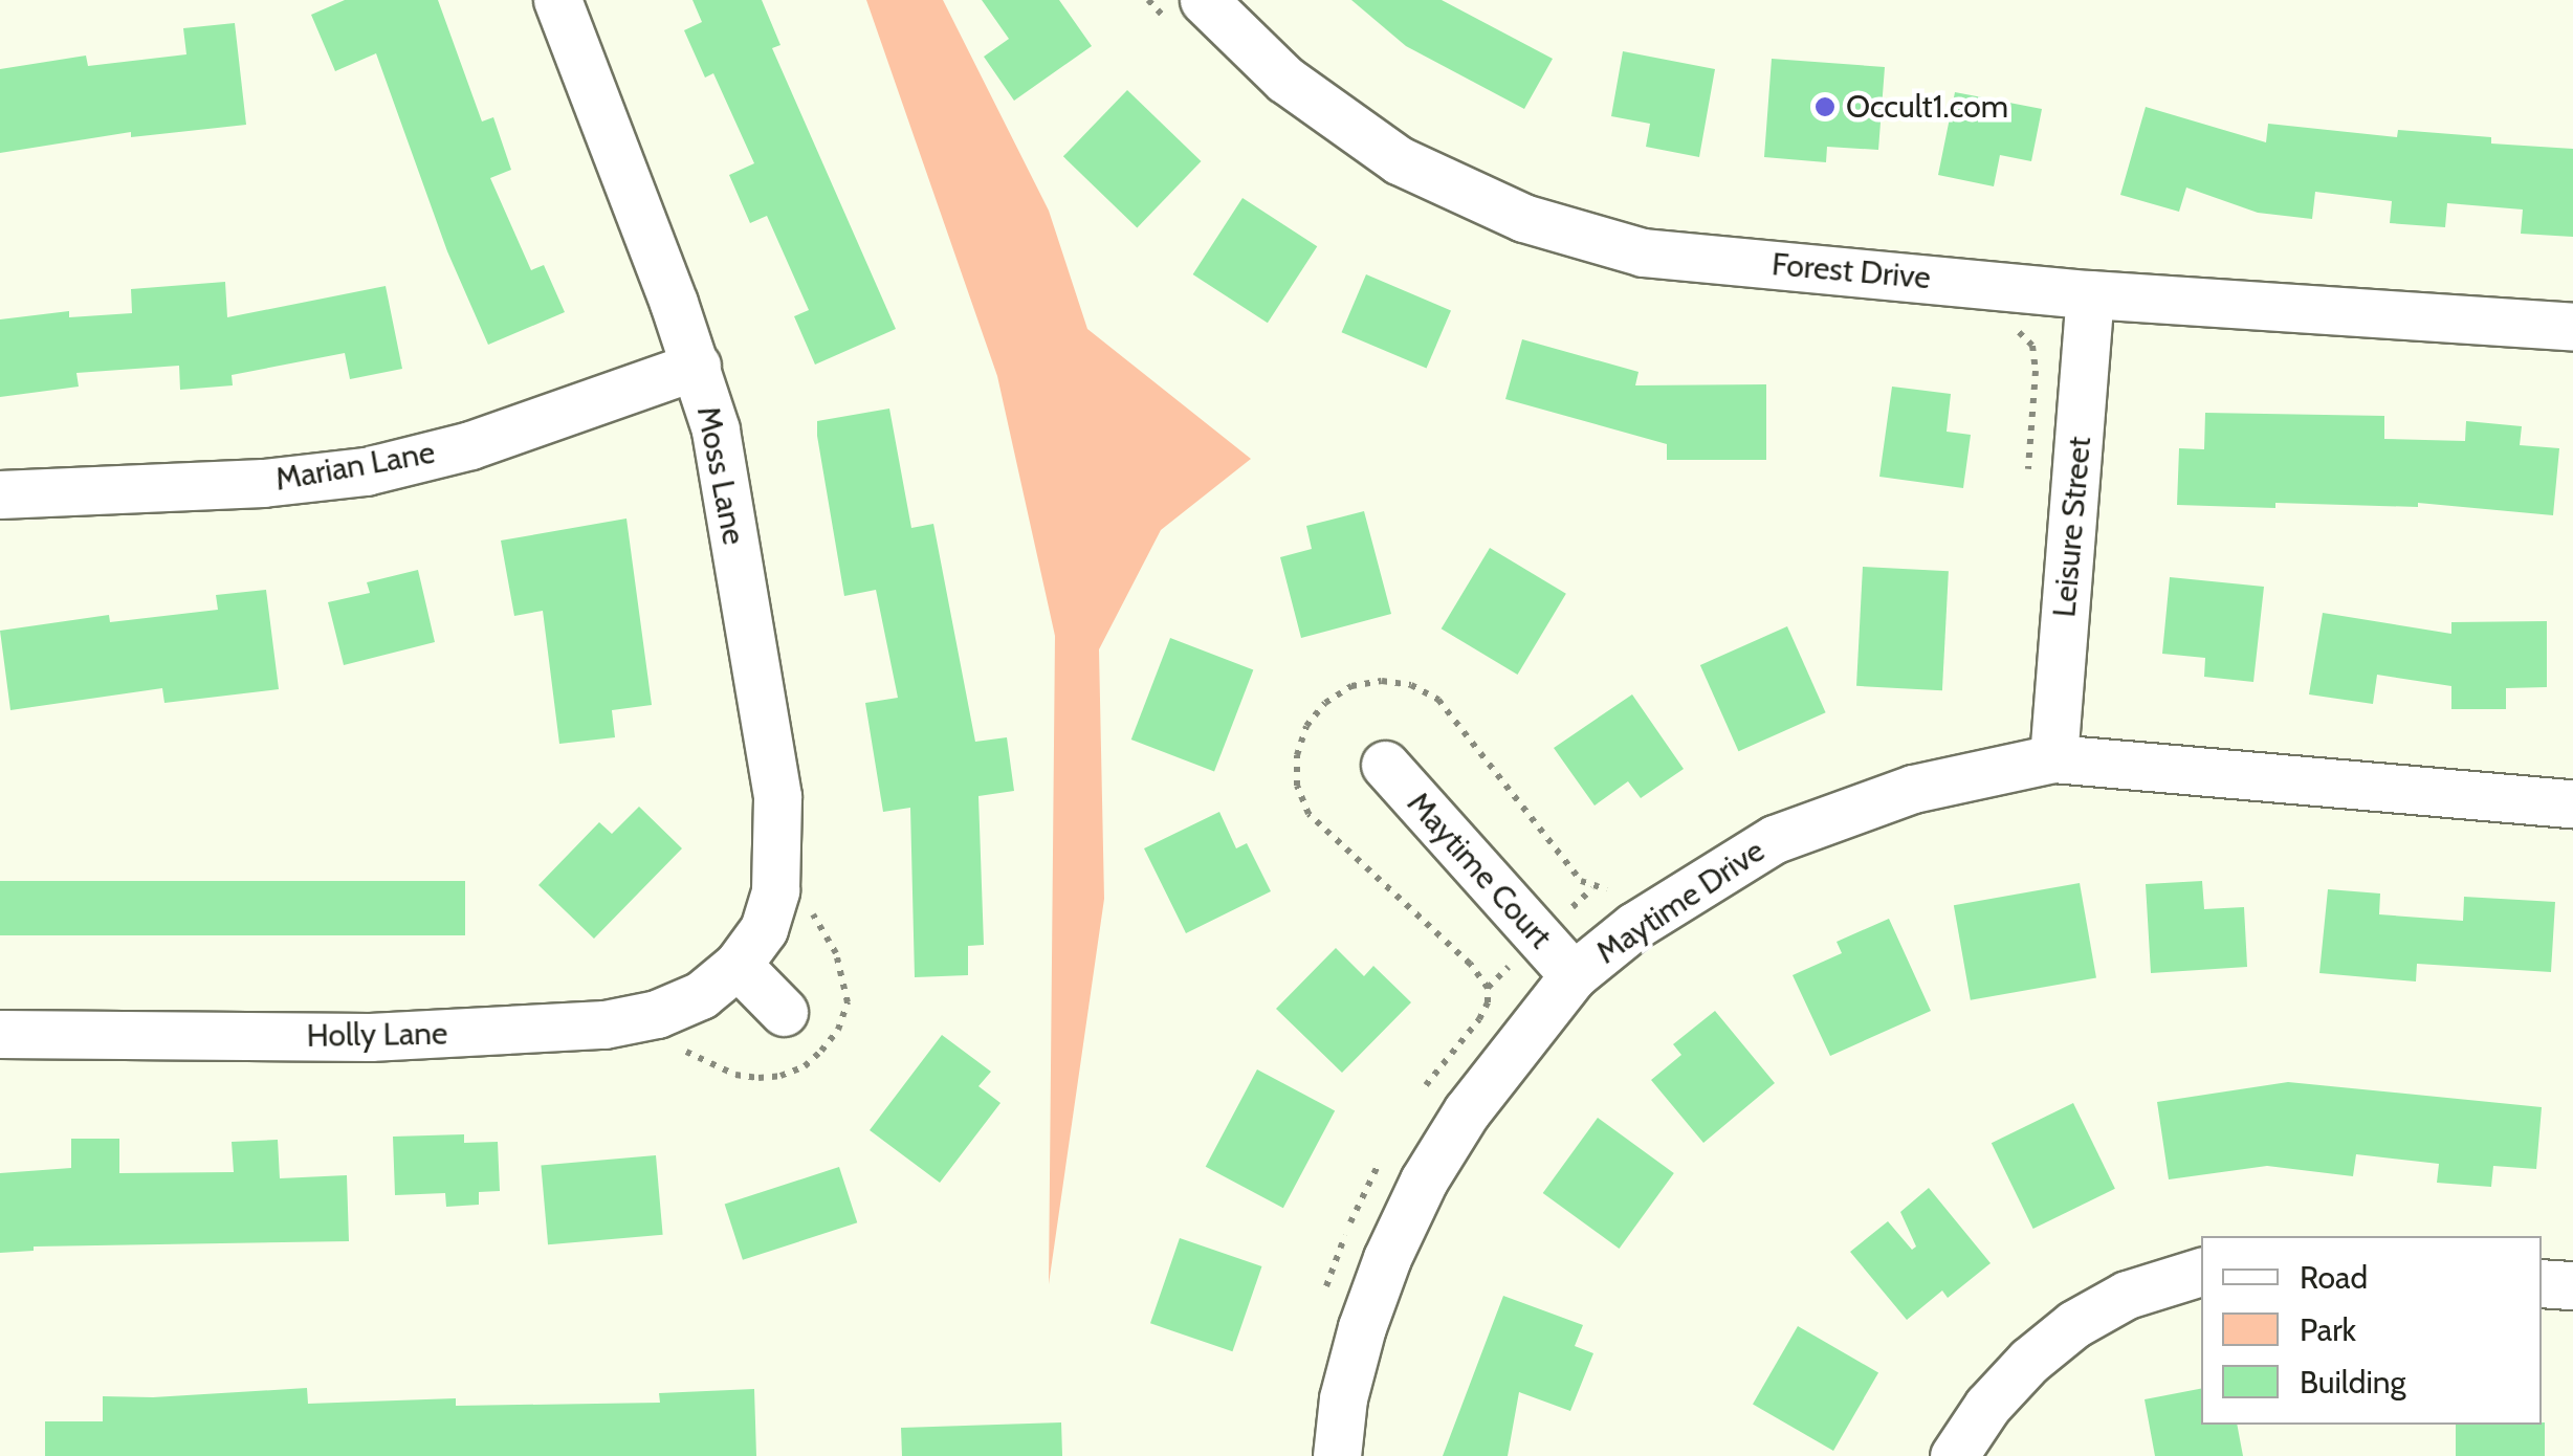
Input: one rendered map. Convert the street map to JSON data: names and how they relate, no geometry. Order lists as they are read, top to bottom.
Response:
{
  "streets": {
    "street": [
      "Forest Drive",
      "Marian Lane",
      "Moss Lane",
      "Leisure Street",
      "Maytime Court",
      "Maytime Drive",
      "Holly Lane"
    ]
  },
  "crossings": [
    ["Forest Drive", "Leisure Street"],
    ["Marian Lane", "Moss Lane"],
    ["Moss Lane", "Holly Lane"],
    ["Leisure Street", "Maytime Drive"],
    ["Maytime Court", "Maytime Drive"]
  ],
  "places": ["Occult1.com"],
  "legend": ["Road", "Park", "Building"]
}
